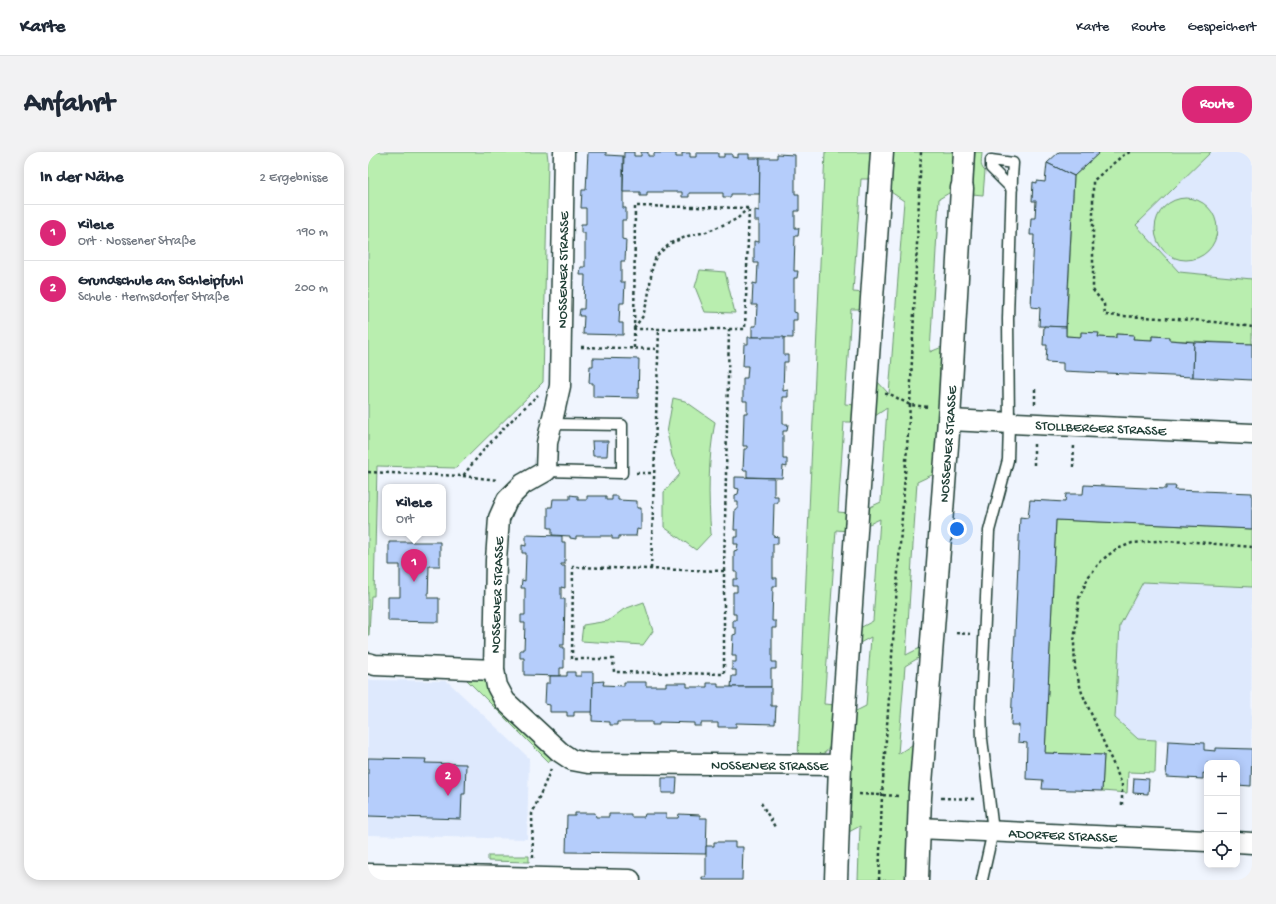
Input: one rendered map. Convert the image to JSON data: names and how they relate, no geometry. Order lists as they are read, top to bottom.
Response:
{
  "streets": {
    "street": ["NOSSENER STRASSE", "STOLLBERGER STRASSE", "ADORFER STRASSE"]
  },
  "crossings": [
    ["NOSSENER STRASSE", "STOLLBERGER STRASSE"],
    ["NOSSENER STRASSE", "ADORFER STRASSE"]
  ],
  "page": {
    "header": "Karte",
    "nav": ["Karte", "Route", "Gespeichert"],
    "buttons": "Route",
    "title": "Anfahrt",
    "heading": ["In der Nähe", "2 Ergebnisse"],
    "list": [
      {
        "mark": "1",
        "name": "KileLe",
        "note": "Ort · Nossener Straße",
        "value": "190 m"
      },
      {
        "mark": "2",
        "name": "Grundschule am Schleipfuhl",
        "note": "Schule · Hermsdorfer Straße",
        "value": "200 m"
      }
    ],
    "popup": ["KileLe", "Ort"],
    "pins": ["1", "2"],
    "map_buttons": ["+", "−"]
  }
}
